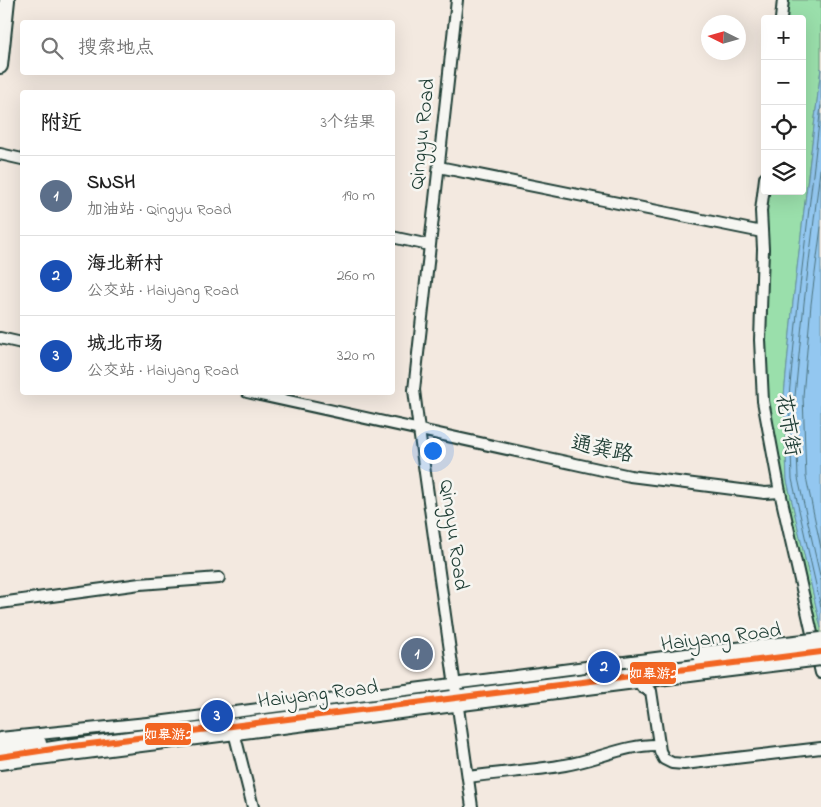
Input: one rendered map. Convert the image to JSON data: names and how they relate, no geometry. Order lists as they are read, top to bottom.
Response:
{
  "streets": {
    "main road": ["Haiyang Road"],
    "street": ["Qingyu Road", "花市街", "通龚路"]
  },
  "crossings": [
    ["Qingyu Road", "通龚路"],
    ["Qingyu Road", "Haiyang Road"],
    ["花市街", "通龚路"]
  ],
  "lines": ["transit line 如皋游2"],
  "north": "left",
  "page": {
    "map_buttons": ["+", "−"],
    "search": "搜索地点",
    "heading": ["附近", "3个结果"],
    "list": [
      {
        "mark": "1",
        "name": "SNSH",
        "note": "加油站 · Qingyu Road",
        "value": "190 m"
      },
      {
        "mark": "2",
        "name": "海北新村",
        "note": "公交站 · Haiyang Road",
        "value": "260 m"
      },
      {
        "mark": "3",
        "name": "城北市场",
        "note": "公交站 · Haiyang Road",
        "value": "320 m"
      }
    ],
    "pins": ["1", "2", "3"]
  }
}
